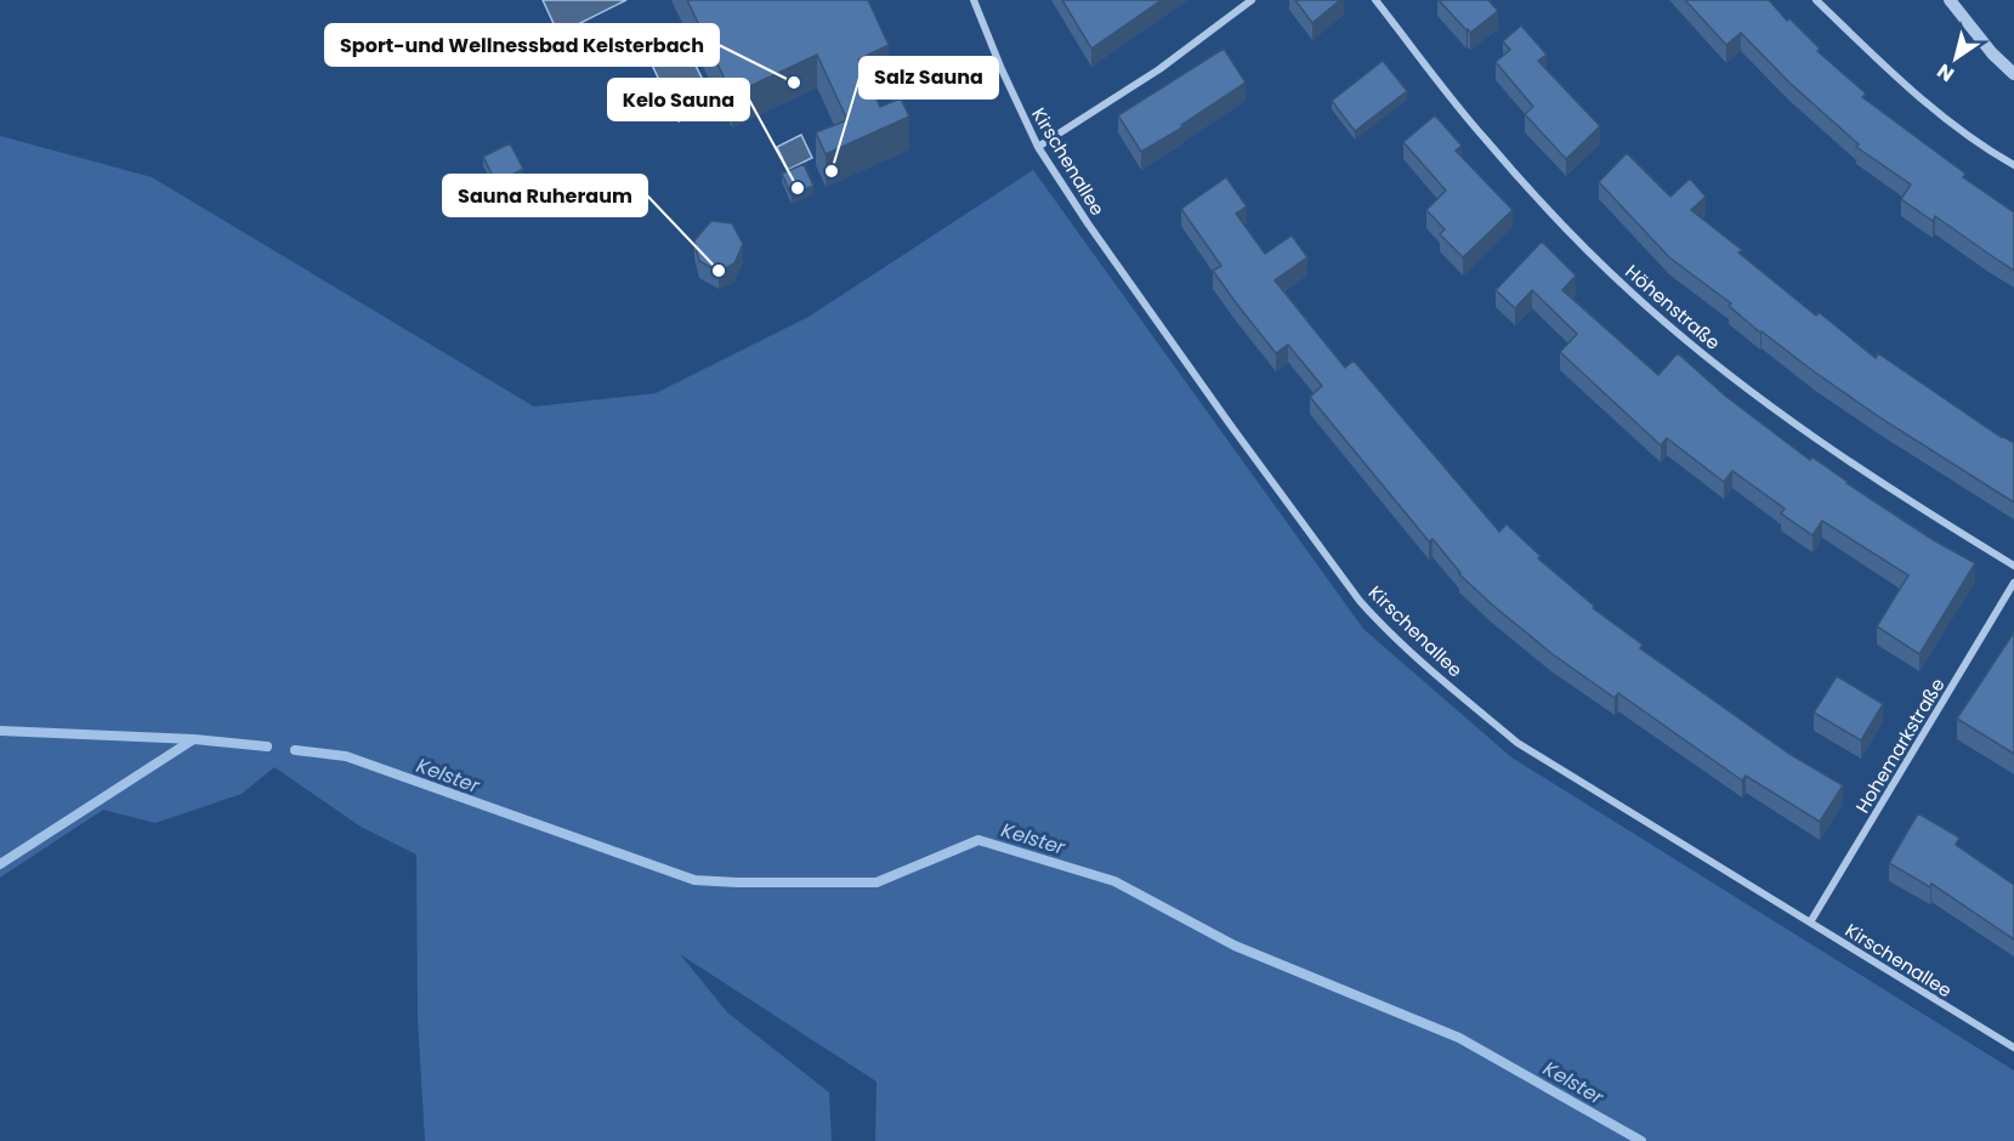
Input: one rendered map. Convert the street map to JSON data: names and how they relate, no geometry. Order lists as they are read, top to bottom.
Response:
{
  "streets": {
    "street": ["Kirschenallee", "Höhenstraße", "Hohemarkstraße"]
  },
  "crossings": [
    ["Kirschenallee", "Hohemarkstraße"]
  ],
  "water": ["Kelster"],
  "places": [
    "Sport-und Wellnessbad Kelsterbach",
    "Salz Sauna",
    "Kelo Sauna",
    "Sauna Ruheraum"
  ],
  "north": "bottom left"
}
